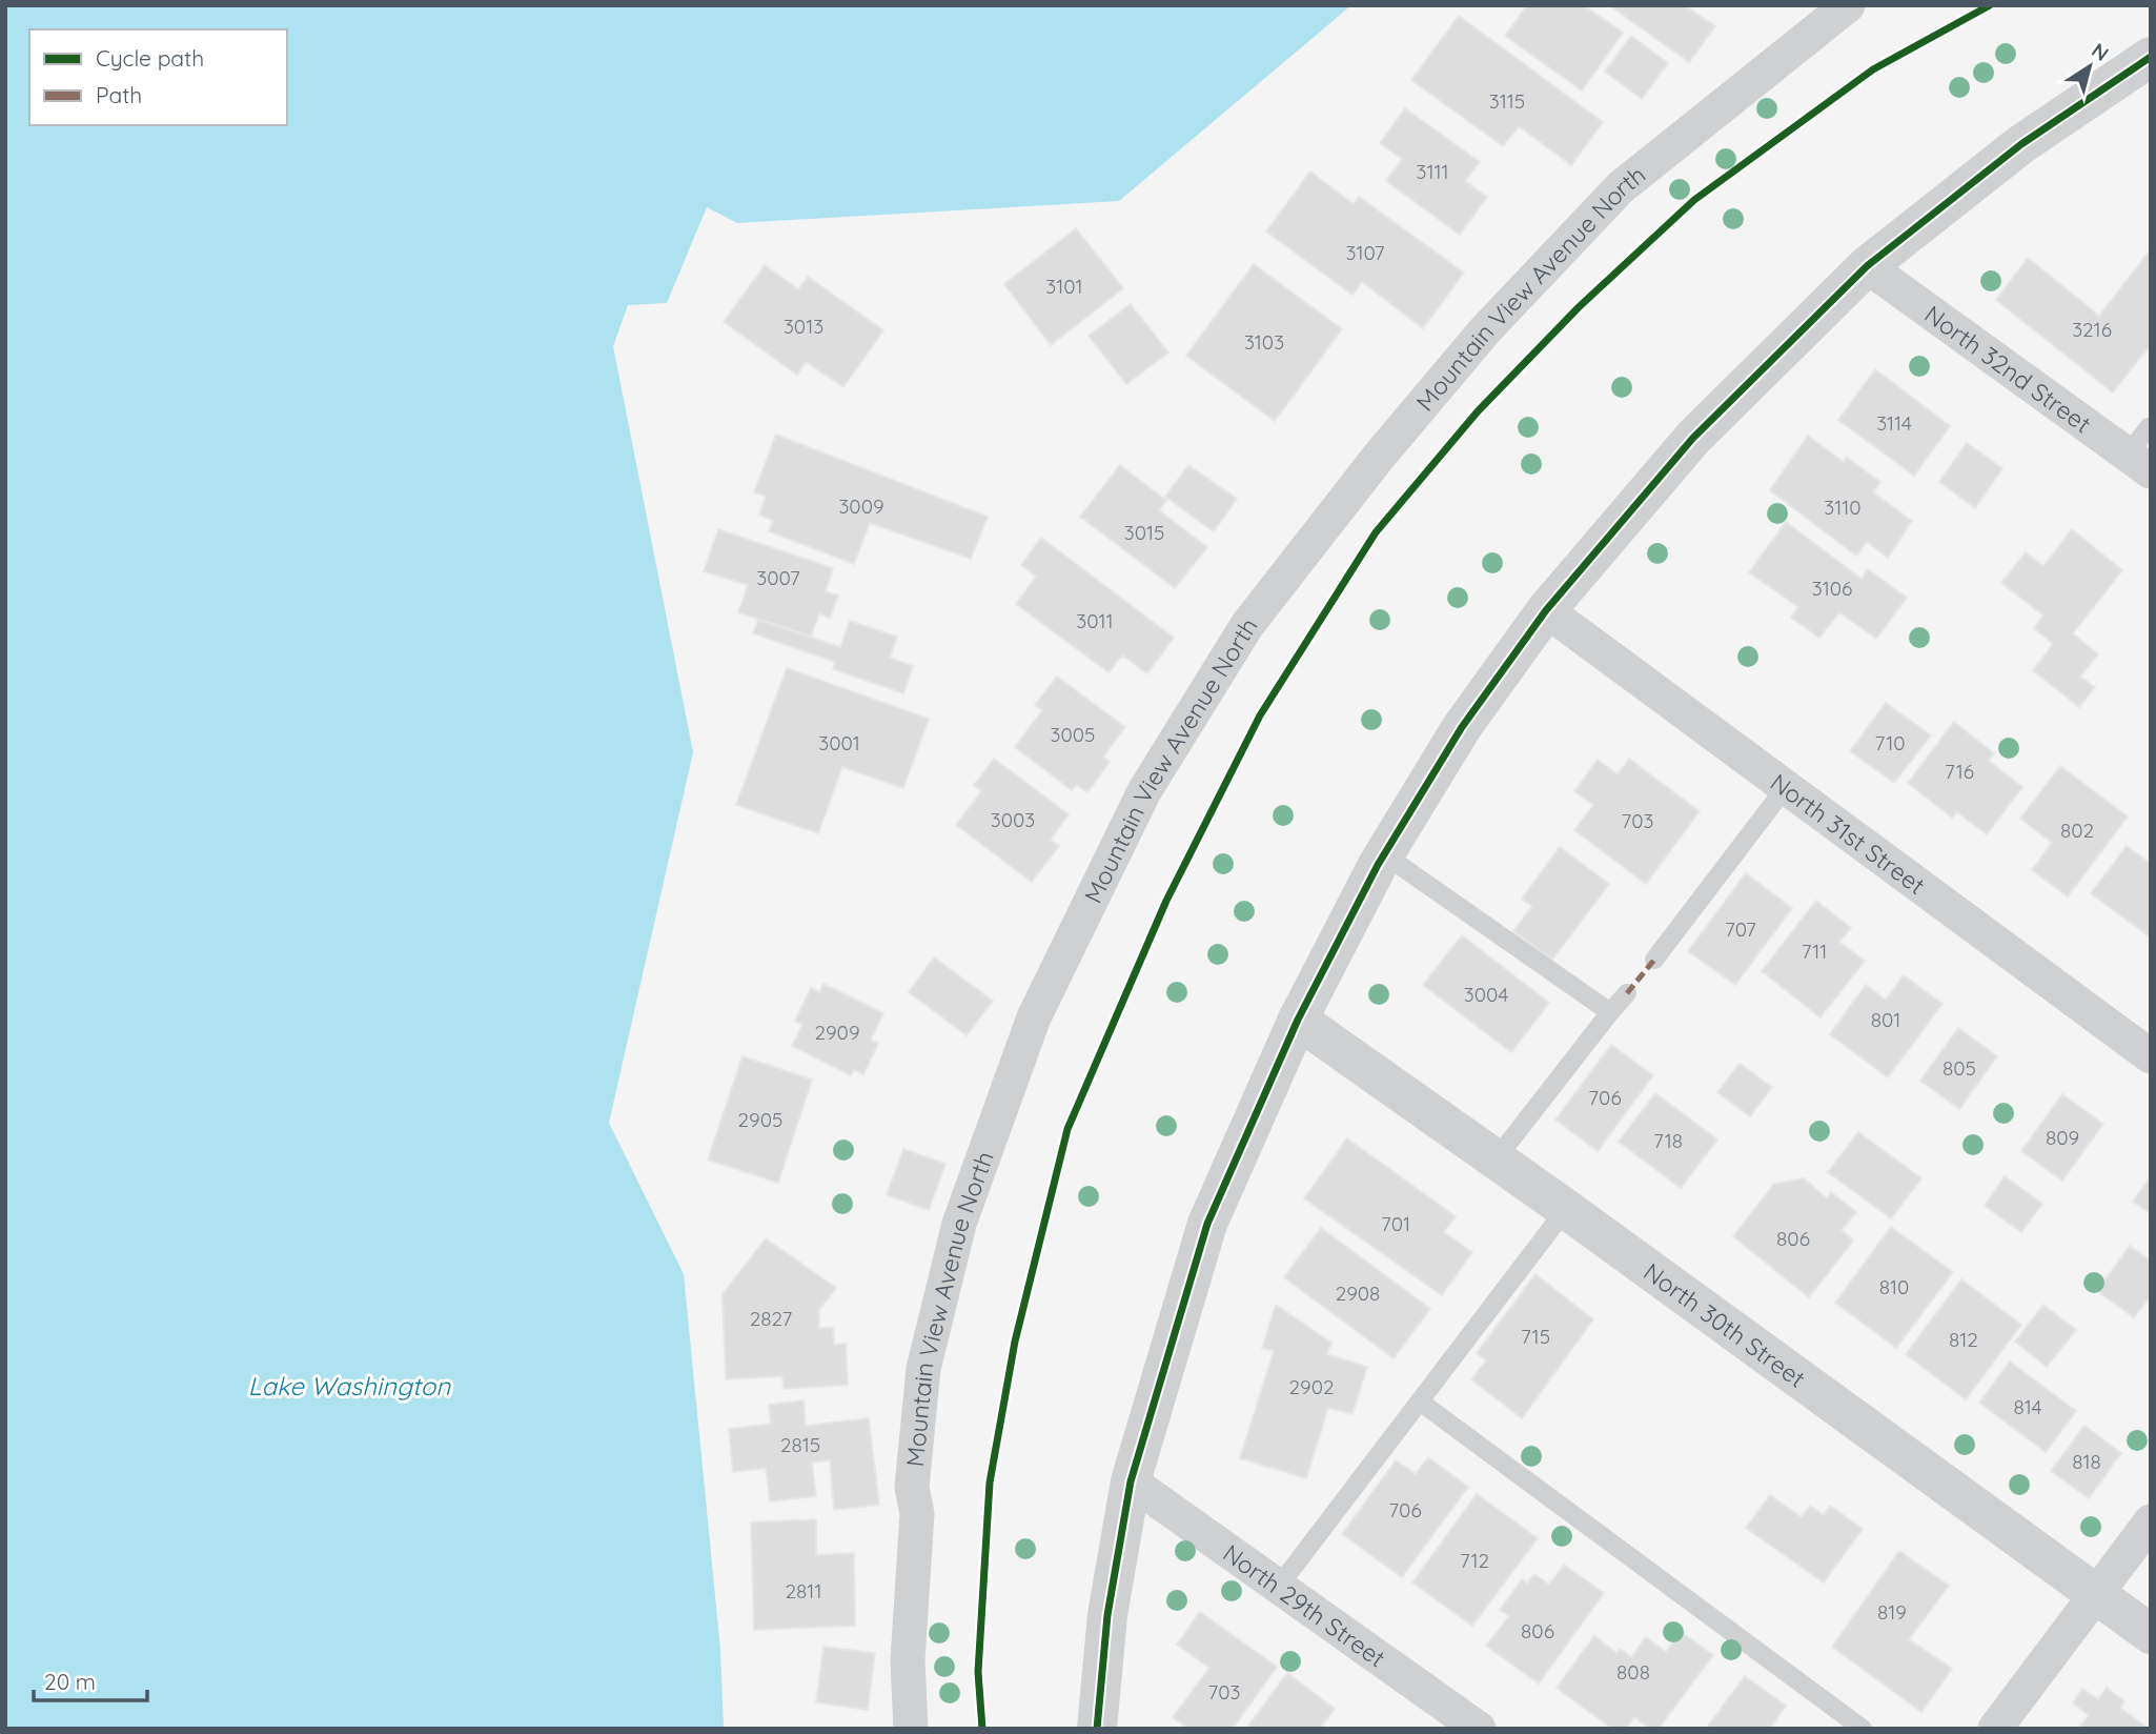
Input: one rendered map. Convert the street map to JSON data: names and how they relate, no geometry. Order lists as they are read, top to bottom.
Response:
{
  "streets": {
    "street": [
      "Mountain View Avenue North",
      "North 32nd Street",
      "North 31st Street",
      "North 30th Street",
      "North 29th Street"
    ]
  },
  "water": ["Lake Washington"],
  "house_numbers": [
    "3115",
    "3111",
    "3107",
    "3101",
    "3013",
    "3216",
    "3103",
    "3114",
    "3009",
    "3110",
    "3015",
    "3007",
    "3106",
    "3011",
    "3005",
    "3001",
    "710",
    "716",
    "3003",
    "703",
    "802",
    "707",
    "711",
    "3004",
    "801",
    "2909",
    "805",
    "706",
    "2905",
    "809",
    "718",
    "701",
    "806",
    "810",
    "2908",
    "2827",
    "715",
    "812",
    "2902",
    "814",
    "2815",
    "818",
    "706",
    "712",
    "2811",
    "819",
    "806",
    "808",
    "703"
  ],
  "legend": ["Cycle path", "Path"],
  "scale_bar": "20 m",
  "north": "top right"
}
